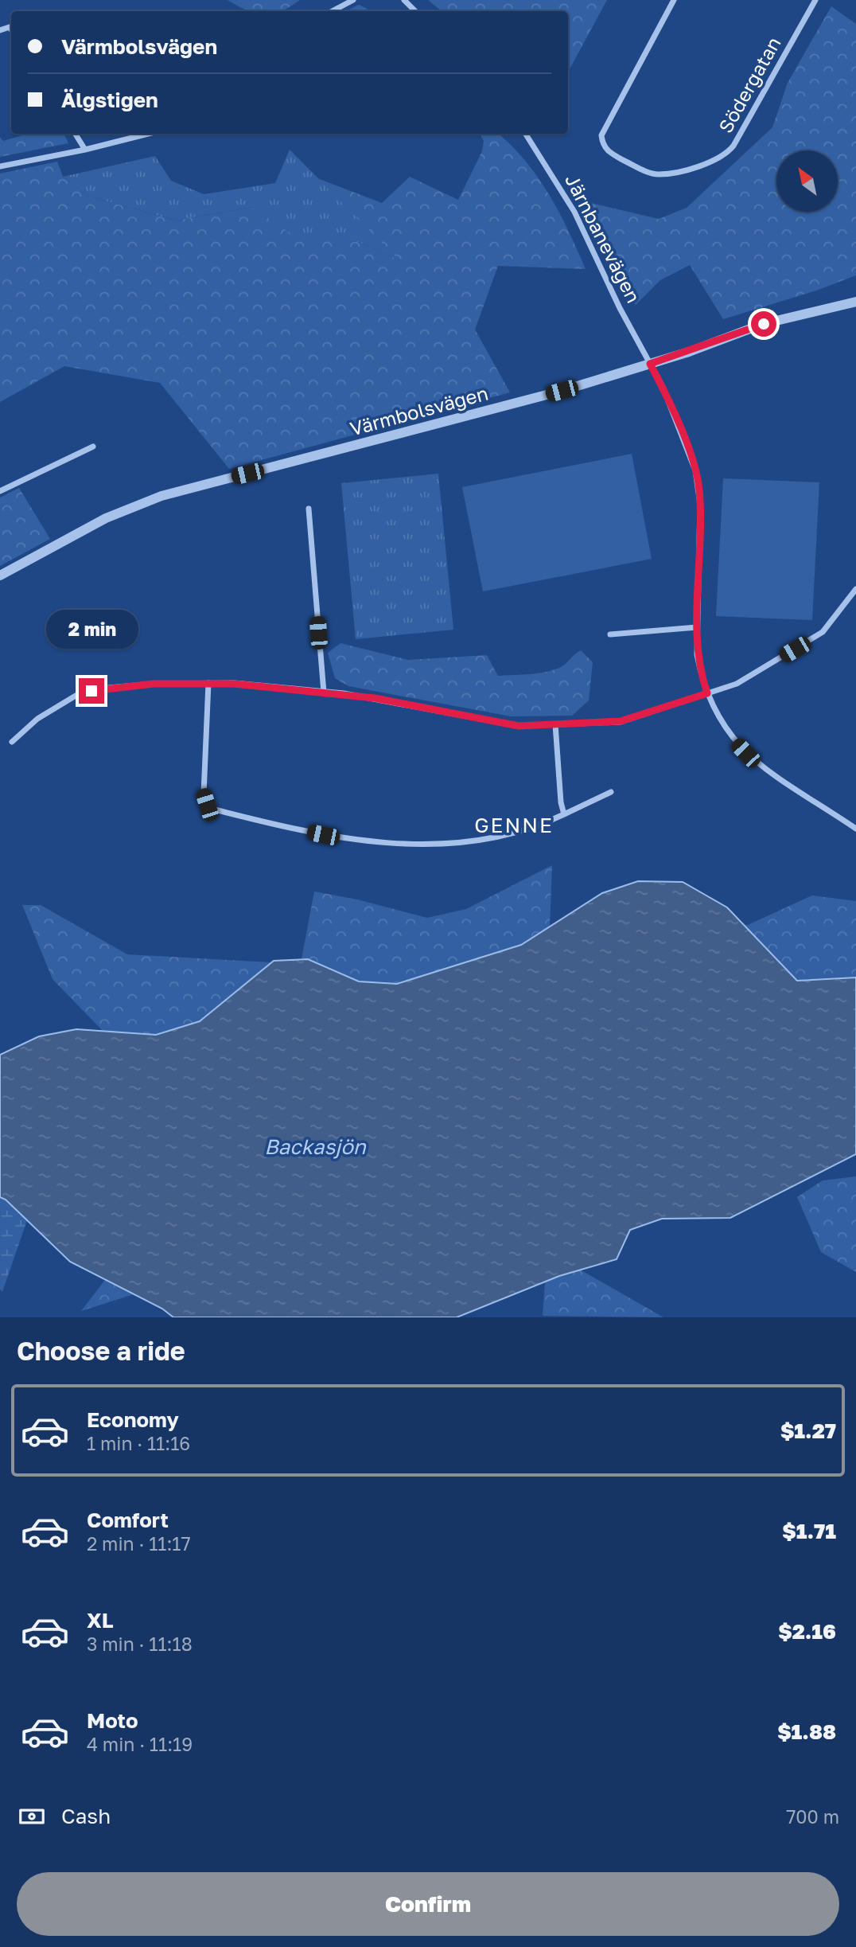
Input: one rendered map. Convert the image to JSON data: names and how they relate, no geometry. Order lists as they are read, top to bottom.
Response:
{
  "streets": {
    "street": ["Södergatan", "Järnbanevägen", "Värmbolsvägen"]
  },
  "crossings": [
    ["Järnbanevägen", "Värmbolsvägen"]
  ],
  "districts": ["GENNE"],
  "water": ["Backasjön"],
  "north": "top left",
  "page": {
    "banner": ["Värmbolsvägen", "Älgstigen"],
    "bubble": "2 min",
    "heading": "Choose a ride",
    "list": [
      {
        "name": "Economy",
        "note": "1 min · 11:16",
        "value": "$1.27"
      },
      {
        "name": "Comfort",
        "note": "2 min · 11:17",
        "value": "$1.71"
      },
      {
        "name": "XL",
        "note": "3 min · 11:18",
        "value": "$2.16"
      },
      {
        "name": "Moto",
        "note": "4 min · 11:19",
        "value": "$1.88"
      }
    ],
    "pay": ["Cash", "700 m"],
    "buttons": "Confirm"
  }
}
